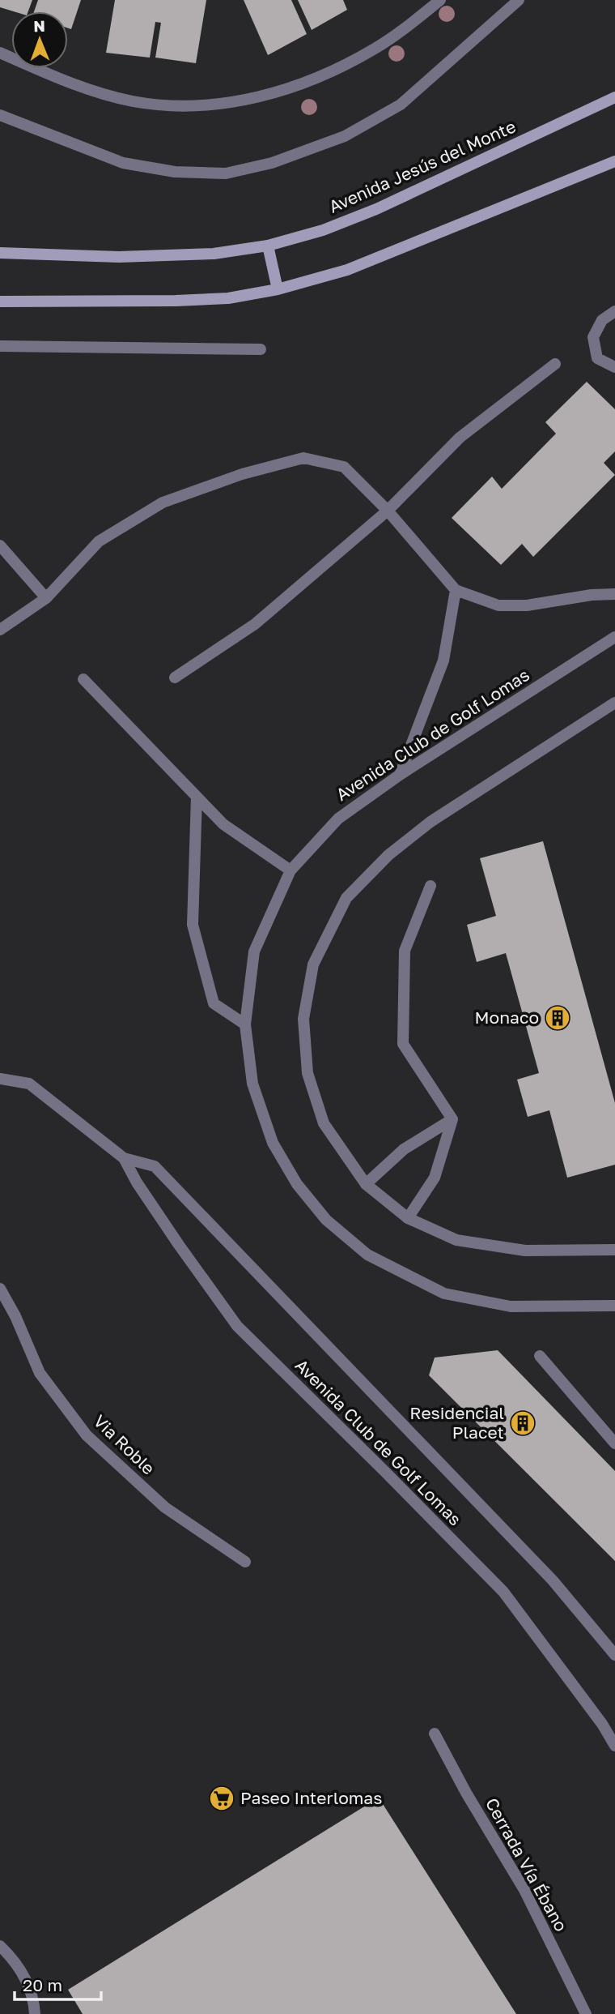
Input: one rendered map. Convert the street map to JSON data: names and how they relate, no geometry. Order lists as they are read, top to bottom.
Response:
{
  "streets": {
    "main road": ["Avenida Jesús del Monte"],
    "street": ["Avenida Club de Golf Lomas", "Via Roble", "Cerrada Vía Ébano"]
  },
  "places": {
    "building": ["Monaco", "Residencial Placet"],
    "supermarket": ["Paseo Interlomas"]
  },
  "scale_bar": "20 m",
  "north": "top"
}
